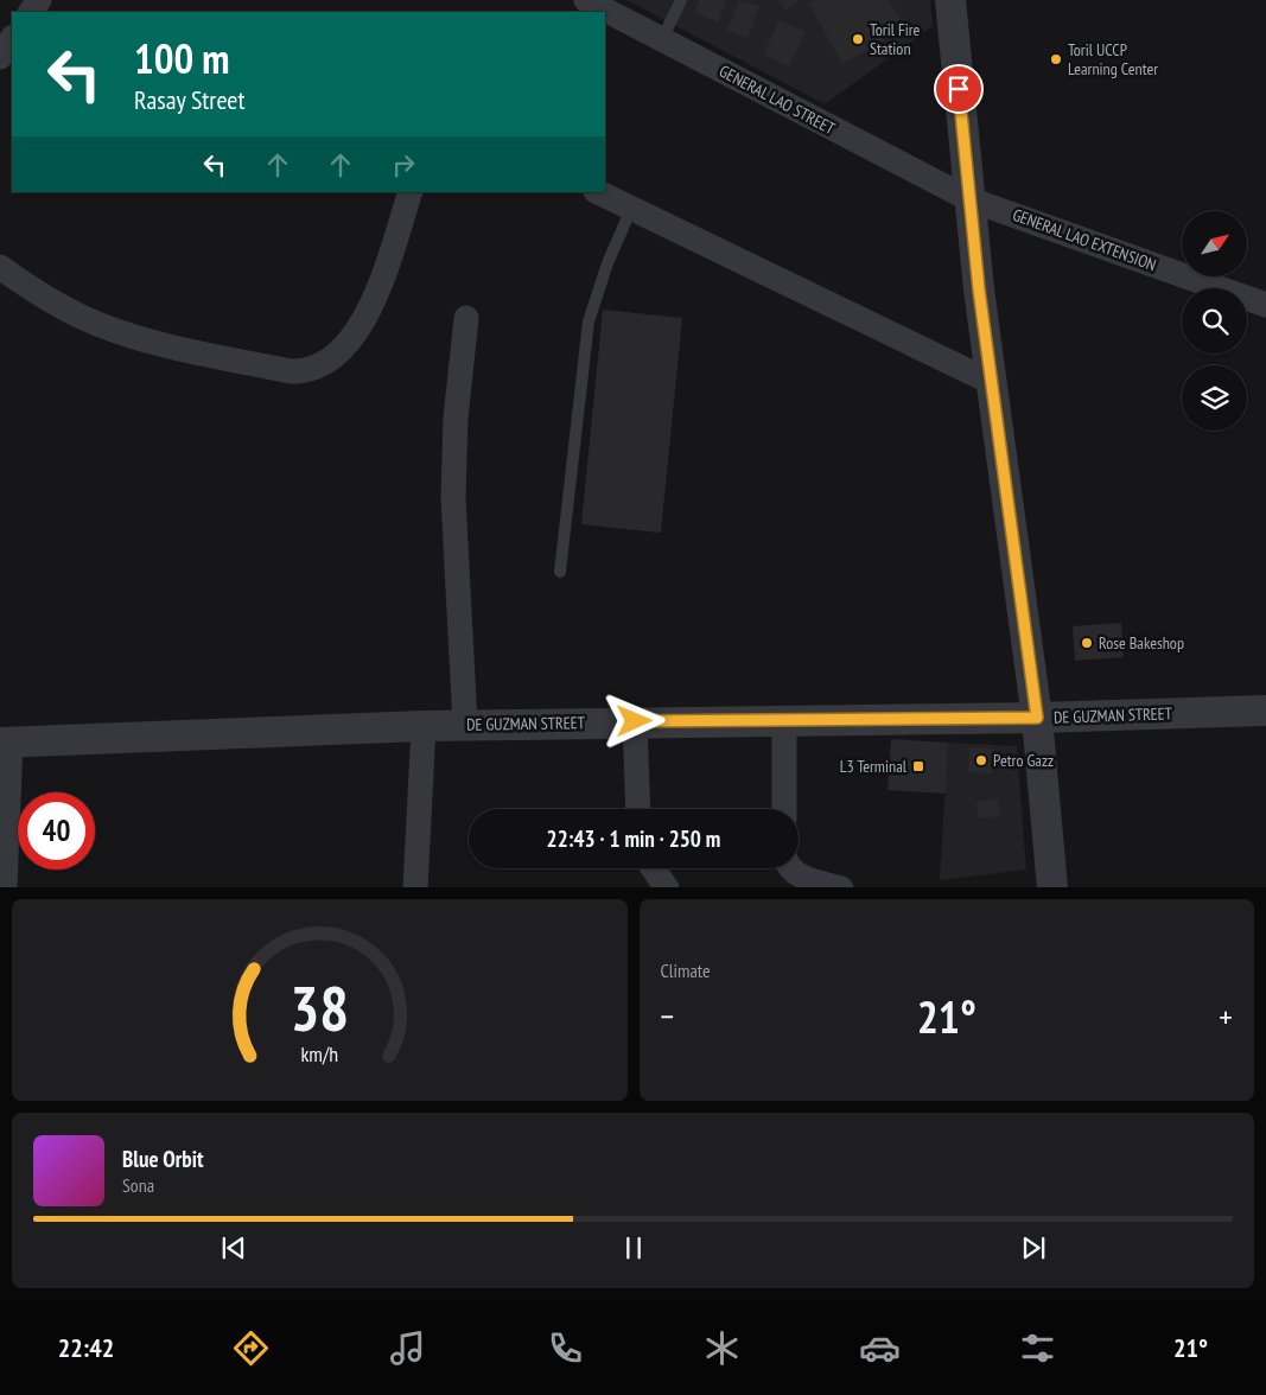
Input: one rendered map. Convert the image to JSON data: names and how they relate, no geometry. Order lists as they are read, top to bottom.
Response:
{
  "streets": {
    "street": ["GENERAL LAO STREET", "GENERAL LAO EXTENSION", "DE GUZMAN STREET"]
  },
  "crossings": [
    ["GENERAL LAO STREET", "GENERAL LAO EXTENSION"]
  ],
  "places": {
    "other": [
      "Toril Fire Station",
      "Toril UCCP Learning Center",
      "Rose Bakeshop",
      "Petro Gazz"
    ],
    "transit": ["L3 Terminal"]
  },
  "north": "top right",
  "page": {
    "turn": ["100 m", "Rasay Street"],
    "limit": "40",
    "trip": "22:43 · 1 min · 250 m",
    "tile": "Climate",
    "heat": ["−", "21°", "+"],
    "song": ["Blue Orbit", "Sona"],
    "tabs": ["22:42", "21°"],
    "gauge": ["38", "km/h"]
  }
}
